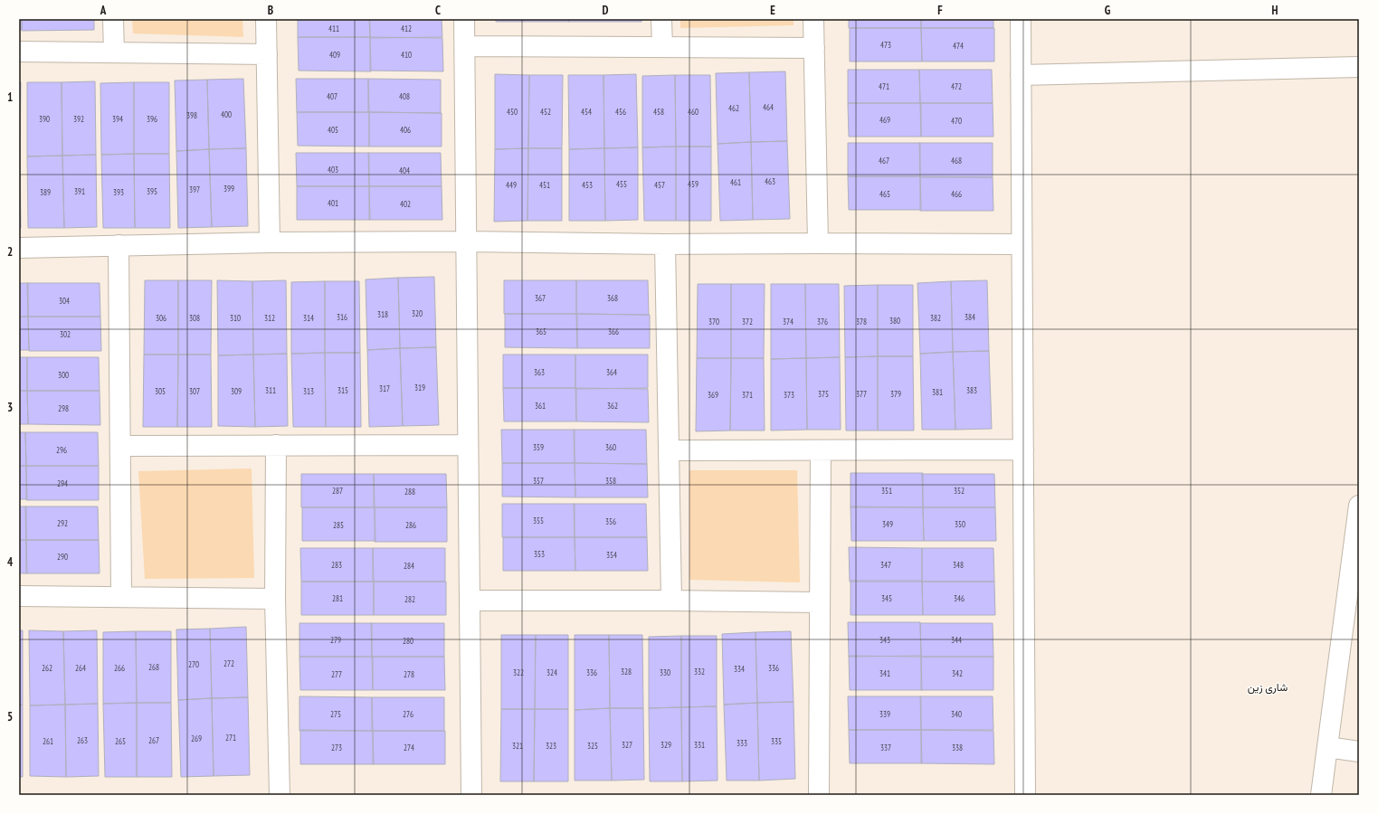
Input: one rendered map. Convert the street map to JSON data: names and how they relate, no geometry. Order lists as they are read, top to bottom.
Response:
{
  "districts": ["شاری زین"],
  "house_numbers": [
    "411",
    "412",
    "473",
    "474",
    "409",
    "410",
    "471",
    "472",
    "407",
    "408",
    "464",
    "462",
    "450",
    "452",
    "454",
    "456",
    "458",
    "460",
    "400",
    "398",
    "390",
    "392",
    "394",
    "396",
    "469",
    "470",
    "405",
    "406",
    "467",
    "468",
    "403",
    "404",
    "463",
    "461",
    "455",
    "459",
    "449",
    "451",
    "453",
    "457",
    "399",
    "397",
    "391",
    "395",
    "389",
    "393",
    "465",
    "466",
    "401",
    "402",
    "367",
    "368",
    "304",
    "320",
    "318",
    "316",
    "384",
    "306",
    "308",
    "310",
    "312",
    "314",
    "382",
    "380",
    "370",
    "372",
    "374",
    "376",
    "378",
    "365",
    "366",
    "302",
    "363",
    "364",
    "300",
    "319",
    "317",
    "311",
    "315",
    "383",
    "305",
    "307",
    "309",
    "313",
    "381",
    "375",
    "377",
    "379",
    "369",
    "371",
    "373",
    "361",
    "362",
    "298",
    "359",
    "360",
    "296",
    "357",
    "358",
    "294",
    "287",
    "351",
    "352",
    "288",
    "355",
    "356",
    "292",
    "349",
    "350",
    "285",
    "286",
    "353",
    "354",
    "290",
    "283",
    "347",
    "348",
    "284",
    "281",
    "345",
    "346",
    "282",
    "279",
    "343",
    "344",
    "280",
    "272",
    "270",
    "268",
    "262",
    "264",
    "266",
    "336",
    "334",
    "328",
    "332",
    "322",
    "324",
    "336",
    "330",
    "341",
    "342",
    "277",
    "278",
    "275",
    "276",
    "339",
    "340",
    "271",
    "269",
    "263",
    "267",
    "261",
    "265",
    "335",
    "333",
    "327",
    "329",
    "331",
    "321",
    "323",
    "325",
    "273",
    "274",
    "337",
    "338"
  ],
  "grid": {
    "columns": [
      "A",
      "B",
      "C",
      "D",
      "E",
      "F",
      "G",
      "H"
    ],
    "rows": [
      "1",
      "2",
      "3",
      "4",
      "5"
    ]
  }
}
